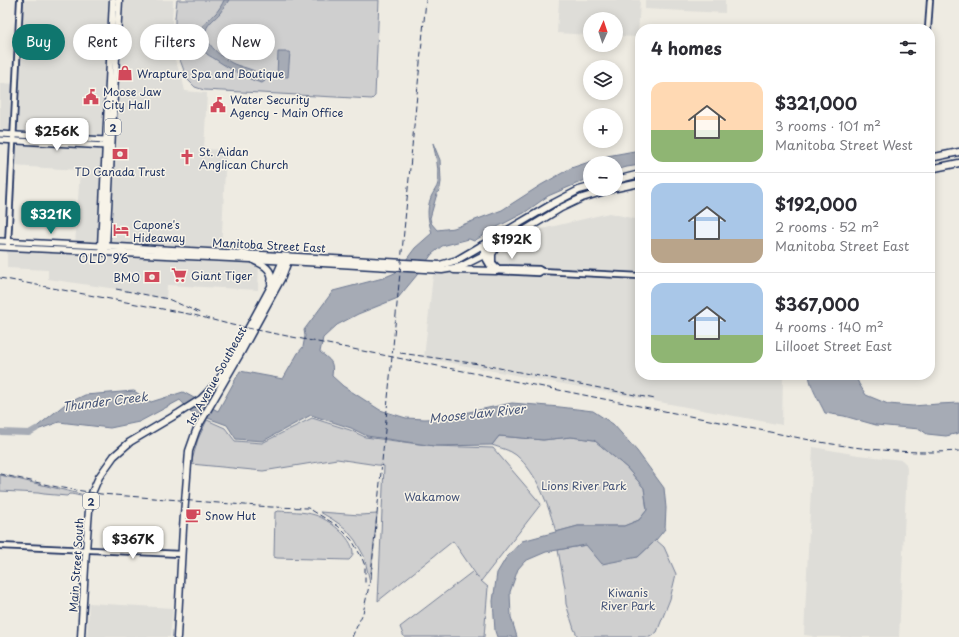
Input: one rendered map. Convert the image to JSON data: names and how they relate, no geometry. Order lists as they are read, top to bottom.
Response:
{
  "streets": {
    "main road": [
      "2",
      "Manitoba Street East",
      "1st Avenue Southeast",
      "Main Street South"
    ]
  },
  "crossings": [
    ["2", "Manitoba Street East"],
    ["Manitoba Street East", "1st Avenue Southeast"],
    ["1st Avenue Southeast", "Main Street South"]
  ],
  "districts": ["OLD 96"],
  "water": ["Thunder Creek", "Moose Jaw River"],
  "parks": ["Lions River Park", "Wakamow", "Kiwanis River Park"],
  "places": {
    "shop": ["Wrapture Spa and Boutique"],
    "public building": ["Moose Jaw City Hall", "Water Security Agency - Main Office"],
    "bank": ["TD Canada Trust", "BMO"],
    "church": ["St. Aidan Anglican Church"],
    "hotel": ["Capone's Hideaway"],
    "supermarket": ["Giant Tiger"],
    "cafe": ["Snow Hut"]
  },
  "north": "top",
  "page": {
    "map_buttons": ["+", "−"],
    "chip": [
      "Buy",
      "Rent",
      "Filters",
      "New"
    ],
    "heading": "4 homes",
    "list": [
      {
        "name": "$321,000",
        "note": "3 rooms · 101 m² · Manitoba Street West"
      },
      {
        "name": "$192,000",
        "note": "2 rooms · 52 m² · Manitoba Street East"
      },
      {
        "name": "$367,000",
        "note": "4 rooms · 140 m² · Lillooet Street East"
      }
    ],
    "price": [
      "$256K",
      "$321K",
      "$192K",
      "$367K"
    ]
  }
}
